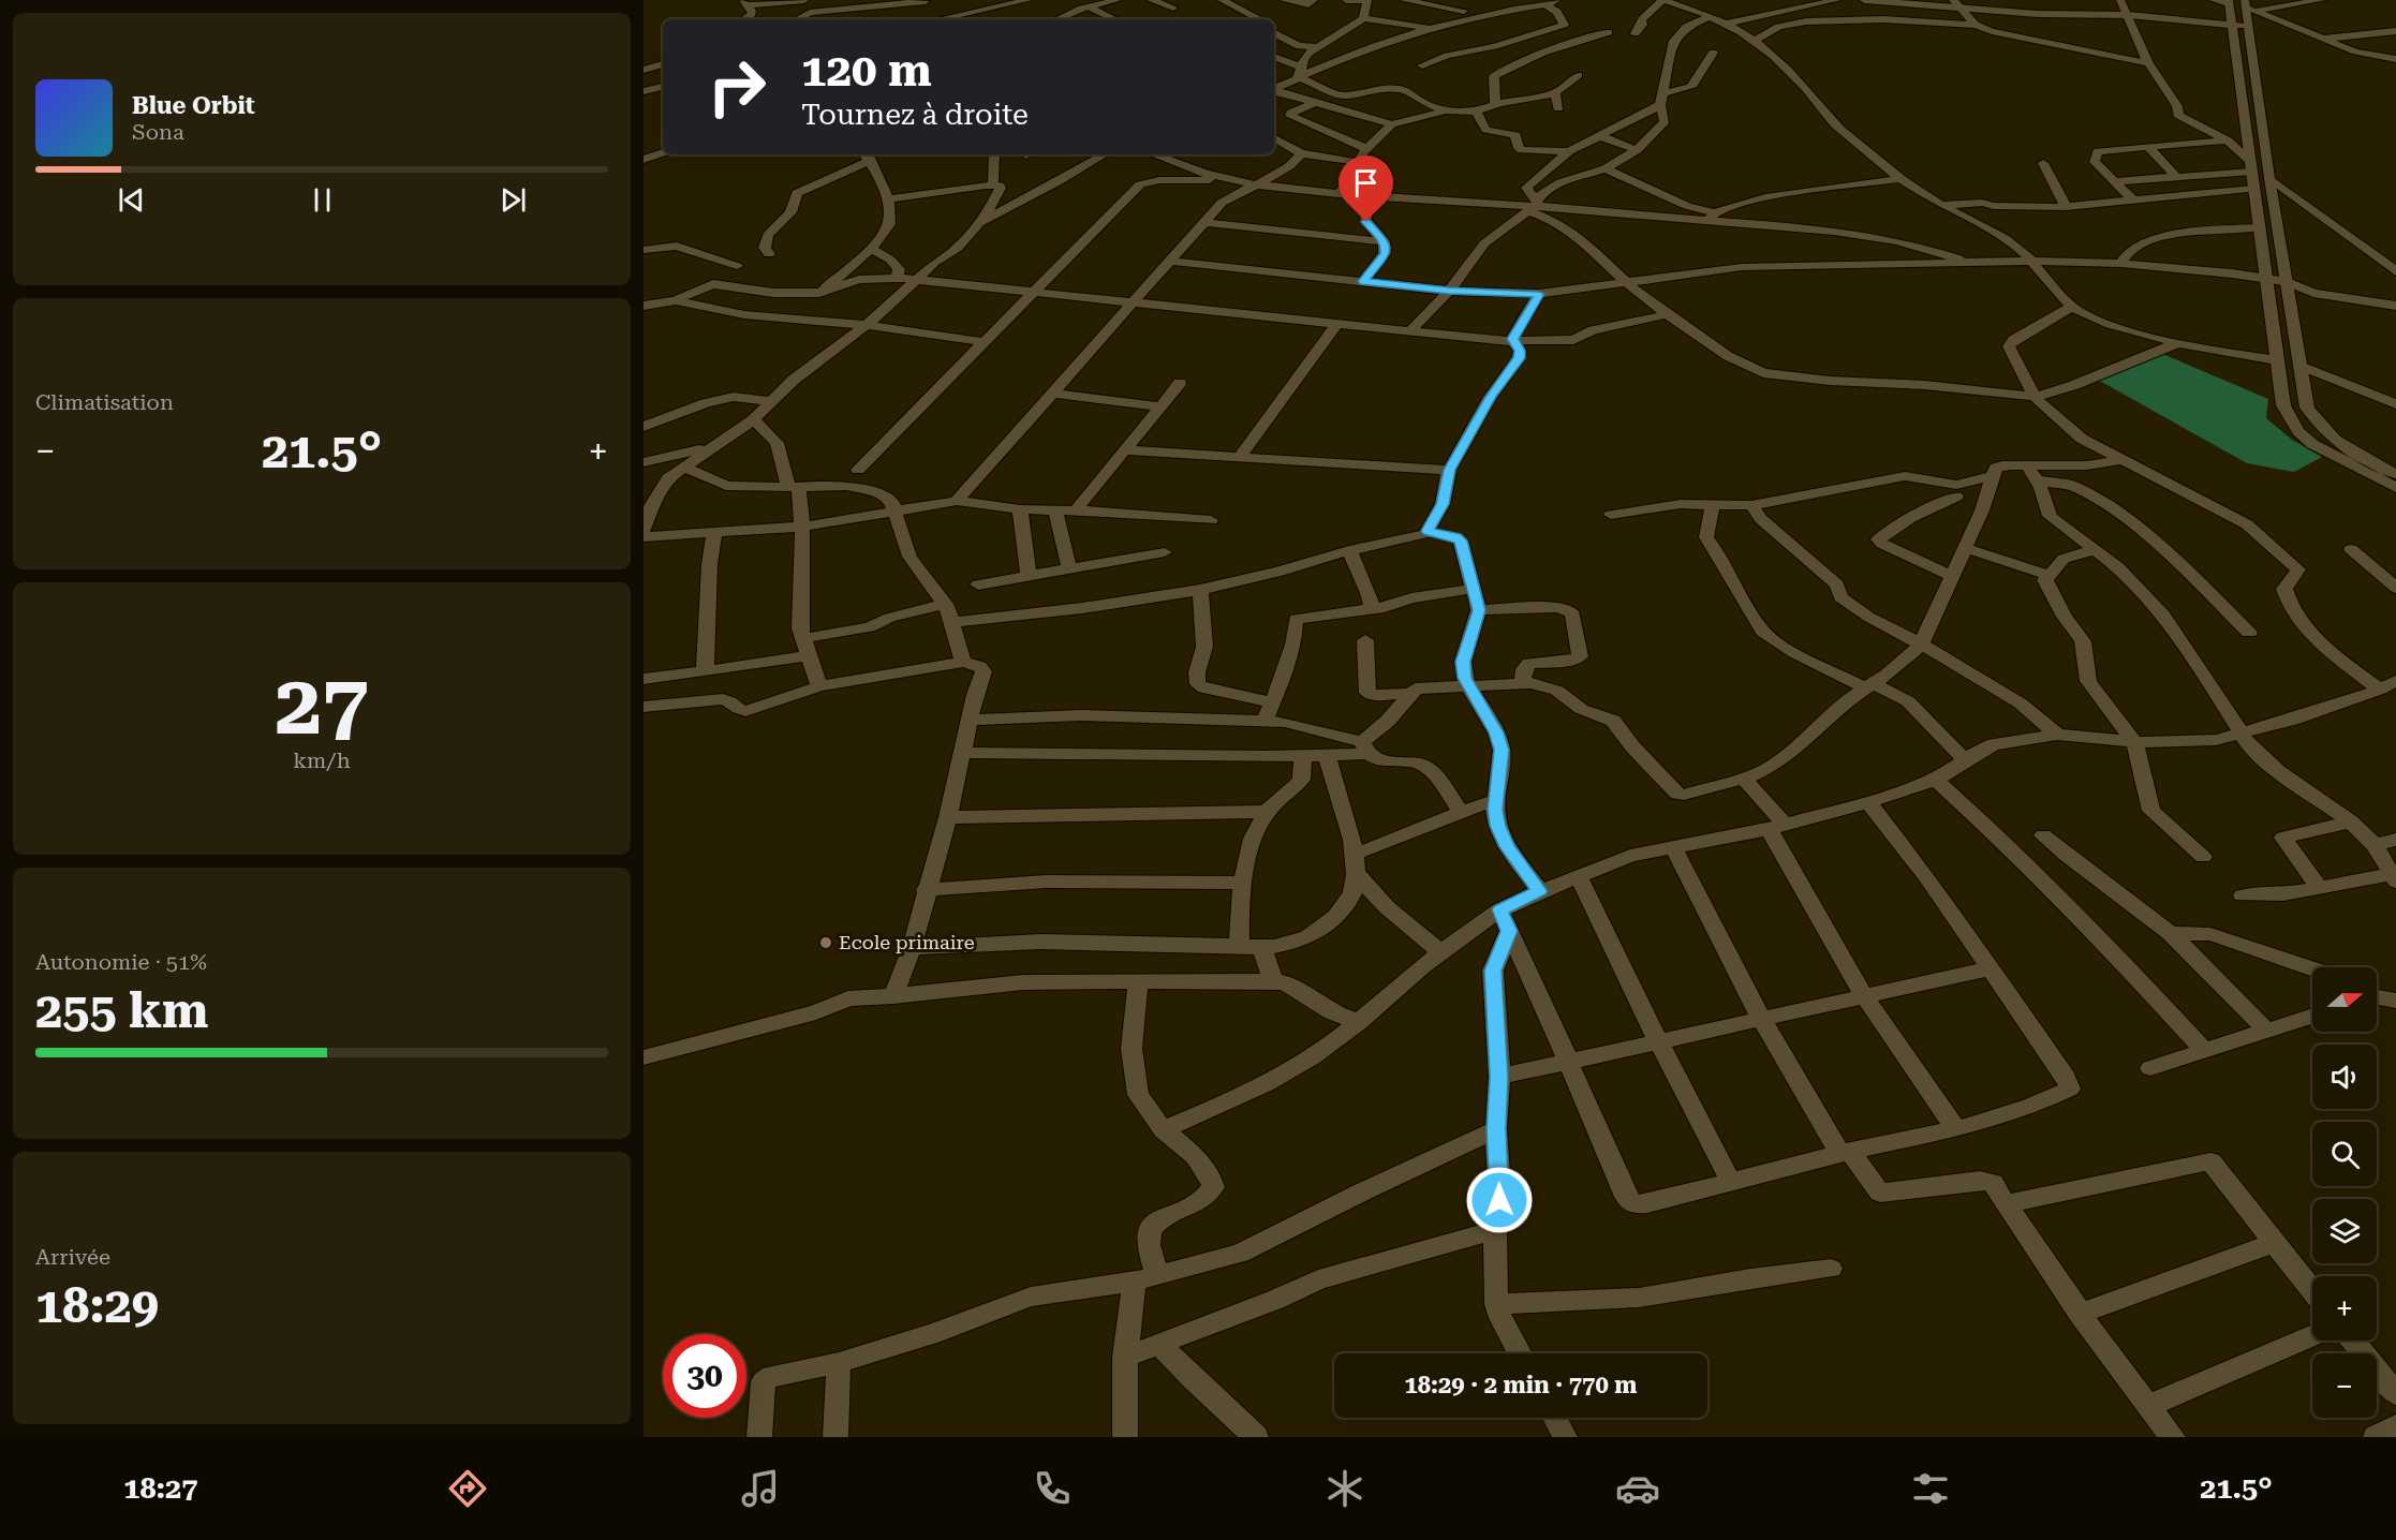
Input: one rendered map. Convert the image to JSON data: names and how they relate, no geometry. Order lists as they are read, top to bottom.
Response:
{
  "places": ["Ecole primaire"],
  "north": "right",
  "page": {
    "turn": ["120 m", "Tournez à droite"],
    "song": ["Blue Orbit", "Sona"],
    "tile": [
      "Climatisation",
      ["27", "km/h"],
      ["Autonomie · 51%", "255 km"],
      ["Arrivée", "18:29"]
    ],
    "heat": ["−", "21.5°", "+"],
    "map_buttons": ["+", "−"],
    "limit": "30",
    "trip": "18:29 · 2 min · 770 m",
    "tabs": ["18:27", "21.5°"]
  }
}
